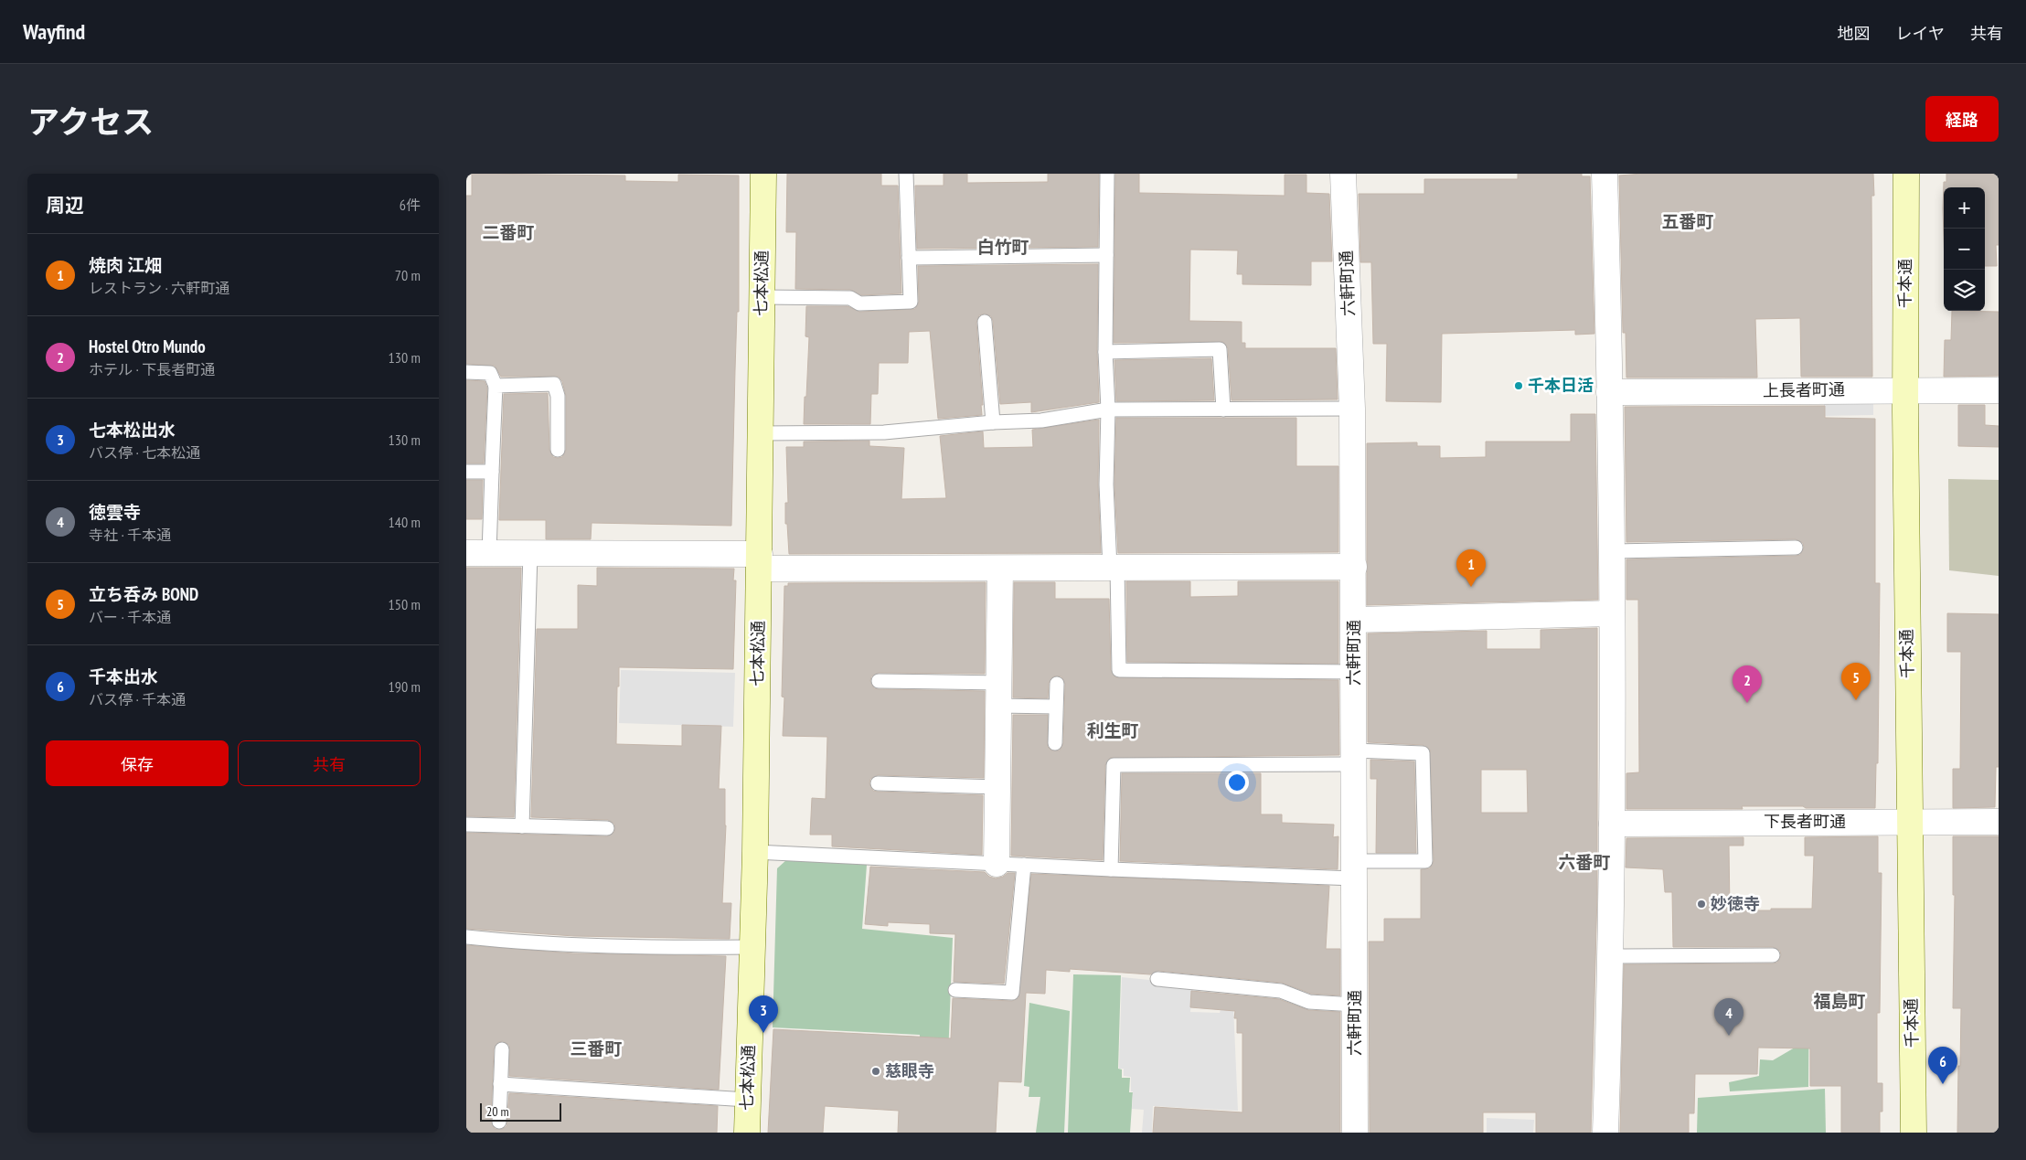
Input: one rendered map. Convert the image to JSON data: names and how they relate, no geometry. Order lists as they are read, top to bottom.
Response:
{
  "streets": {
    "street": [
      "七本松通",
      "六軒町通",
      "千本通",
      "上長者町通",
      "下長者町通"
    ]
  },
  "crossings": [
    ["千本通", "上長者町通"],
    ["千本通", "下長者町通"]
  ],
  "districts": [
    "五番町",
    "二番町",
    "白竹町",
    "利生町",
    "六番町",
    "福島町",
    "三番町"
  ],
  "places": ["千本日活", "妙徳寺", "慈眼寺"],
  "scale_bar": "20 m",
  "page": {
    "header": "Wayfind",
    "nav": ["地図", "レイヤ", "共有"],
    "title": "アクセス",
    "buttons": [
      "経路",
      ["保存", "共有"]
    ],
    "heading": ["周辺", "6件"],
    "map_buttons": ["+", "−"],
    "list": [
      {
        "mark": "1",
        "name": "焼肉 江畑",
        "note": "レストラン · 六軒町通",
        "value": "70 m"
      },
      {
        "mark": "2",
        "name": "Hostel Otro Mundo",
        "note": "ホテル · 下長者町通",
        "value": "130 m"
      },
      {
        "mark": "3",
        "name": "七本松出水",
        "note": "バス停 · 七本松通",
        "value": "130 m"
      },
      {
        "mark": "4",
        "name": "徳雲寺",
        "note": "寺社 · 千本通",
        "value": "140 m"
      },
      {
        "mark": "5",
        "name": "立ち呑み BOND",
        "note": "バー · 千本通",
        "value": "150 m"
      },
      {
        "mark": "6",
        "name": "千本出水",
        "note": "バス停 · 千本通",
        "value": "190 m"
      }
    ],
    "pins": [
      "1",
      "5",
      "2",
      "3",
      "4",
      "6"
    ],
    "scale": "20 m"
  }
}
